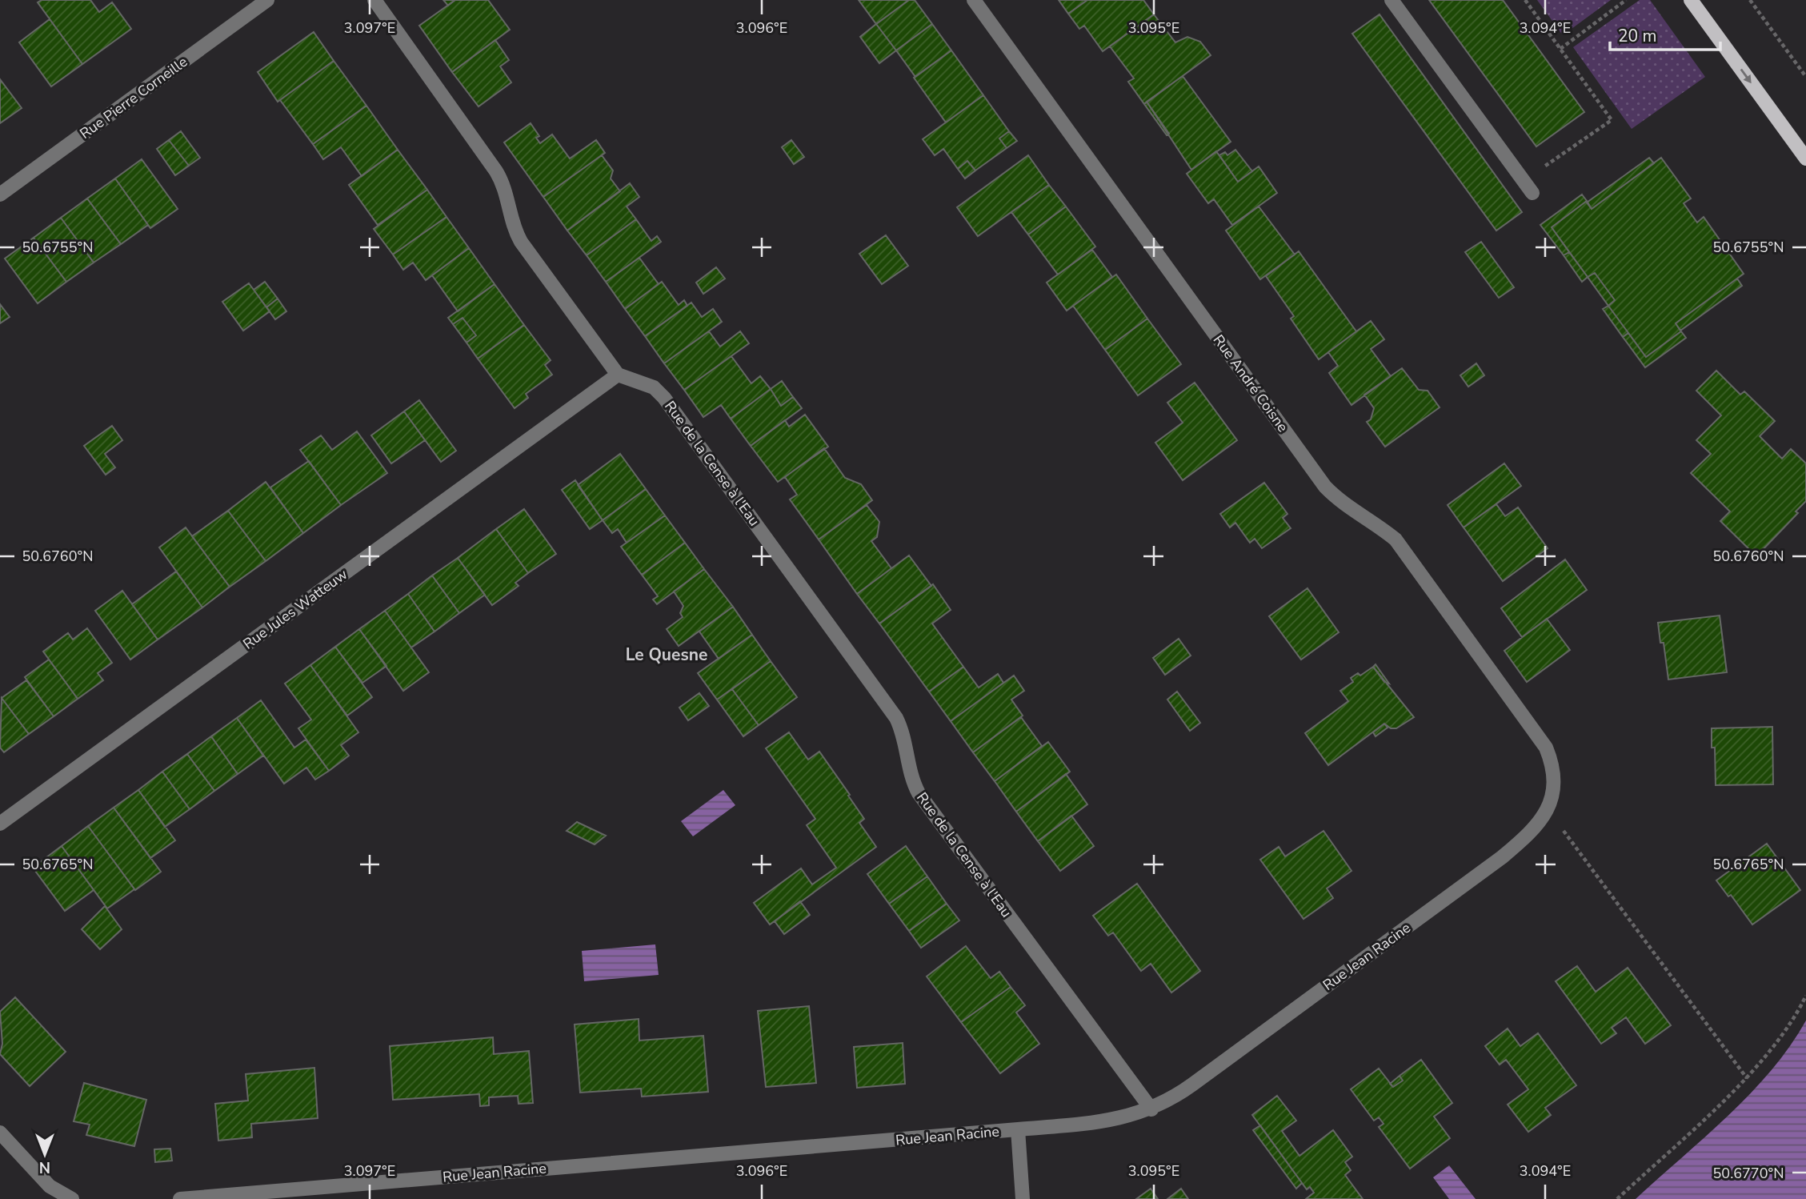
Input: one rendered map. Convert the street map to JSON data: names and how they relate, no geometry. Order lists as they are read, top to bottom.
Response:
{
  "streets": {
    "street": [
      "Rue Pierre Corneille",
      "Rue André Coisne",
      "Rue de la Cense à l'Eau",
      "Rue Jules Watteuw",
      "Rue Jean Racine"
    ]
  },
  "crossings": [
    ["Rue André Coisne", "Rue Jean Racine"],
    ["Rue de la Cense à l'Eau", "Rue Jules Watteuw"],
    ["Rue de la Cense à l'Eau", "Rue Jean Racine"]
  ],
  "districts": ["Le Quesne"],
  "scale_bar": "20 m",
  "north": "bottom",
  "coordinates": [
    "3.097°E",
    "3.096°E",
    "3.095°E",
    "3.094°E",
    "50.6755°N",
    "50.6760°N",
    "50.6765°N",
    "50.6770°N"
  ]
}
